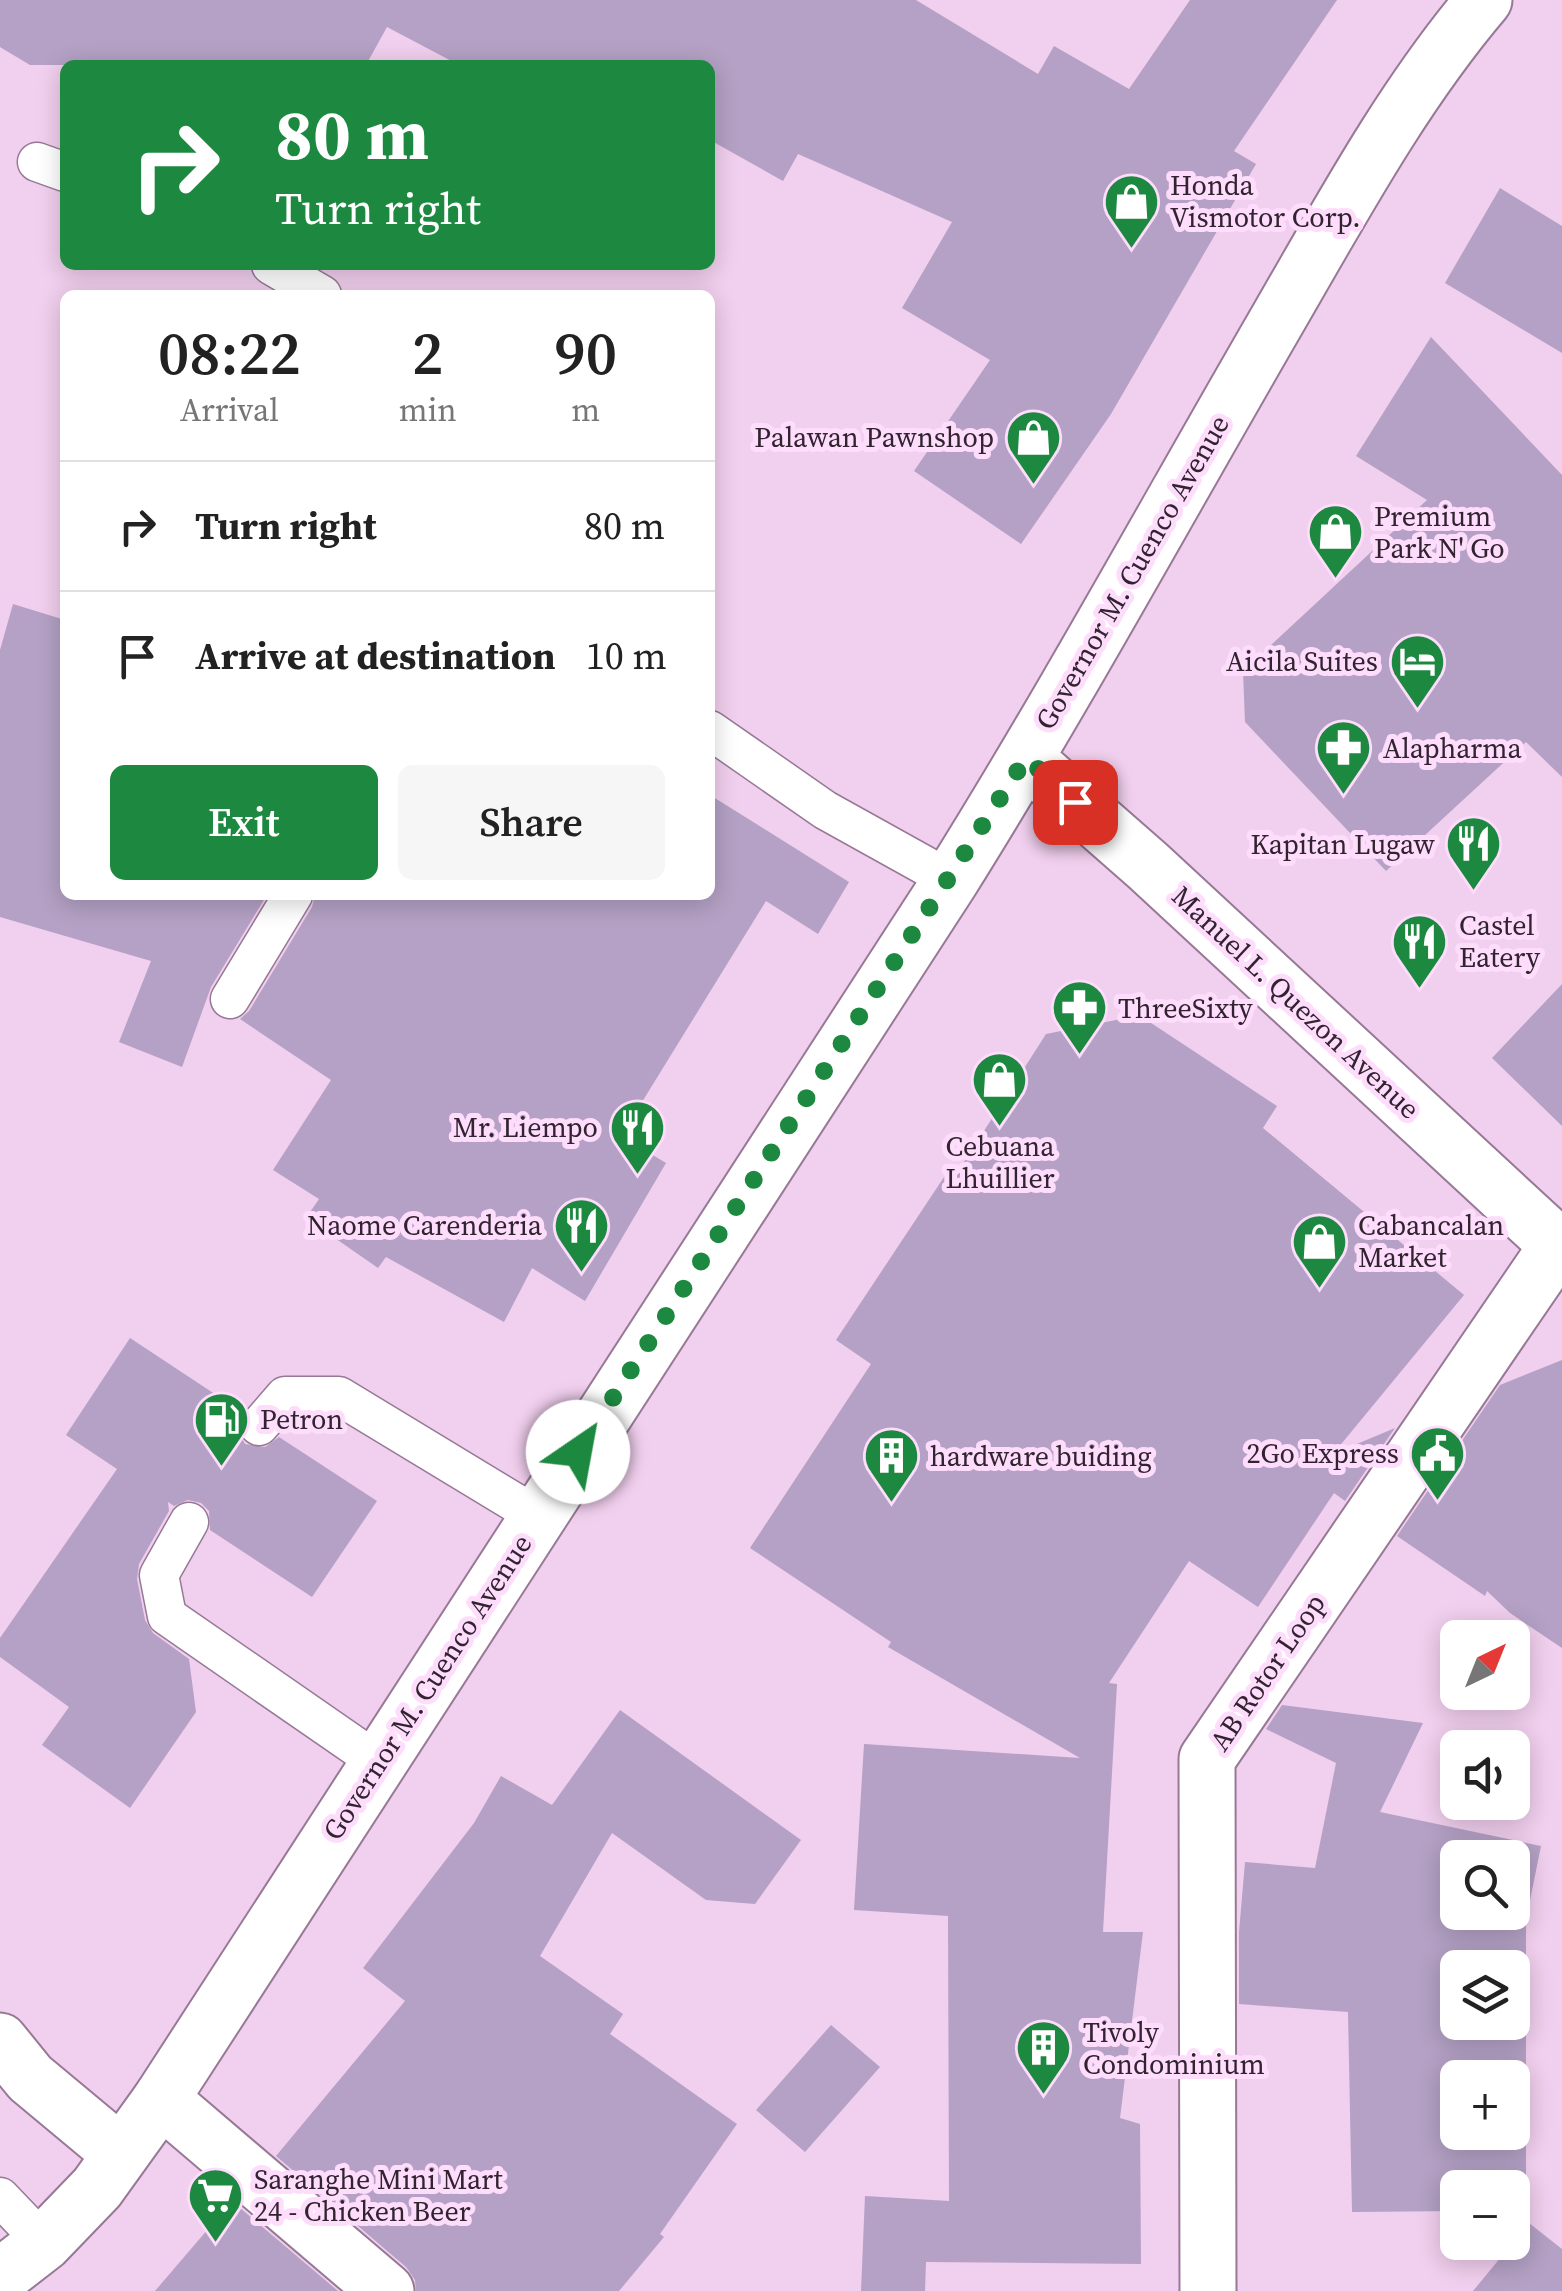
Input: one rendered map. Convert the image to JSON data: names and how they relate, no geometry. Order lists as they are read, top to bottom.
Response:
{
  "streets": {
    "main road": ["Governor M. Cuenco Avenue", "Manuel L. Quezon Avenue", "AB Rotor Loop"]
  },
  "crossings": [
    ["Governor M. Cuenco Avenue", "Manuel L. Quezon Avenue"],
    ["Manuel L. Quezon Avenue", "AB Rotor Loop"]
  ],
  "places": {
    "shop": [
      "Honda Vismotor Corp.",
      "Palawan Pawnshop",
      "Premium Park N' Go",
      "Cebuana Lhuillier",
      "Cabancalan Market"
    ],
    "hotel": ["Aicila Suites"],
    "pharmacy": ["Alapharma", "ThreeSixty"],
    "restaurant": [
      "Kapitan Lugaw",
      "Castel Eatery",
      "Mr. Liempo",
      "Naome Carenderia"
    ],
    "fuel station": ["Petron"],
    "public building": ["2Go Express"],
    "building": ["hardware buiding", "Tivoly Condominium"],
    "supermarket": ["Saranghe Mini Mart 24 - Chicken Beer"]
  },
  "north": "top right",
  "page": {
    "turn": ["80 m", "Turn right"],
    "eta": [
      "08:22",
      "Arrival",
      "2",
      "min",
      "90",
      "m"
    ],
    "list": [
      {
        "name": "Turn right",
        "value": "80 m"
      },
      {
        "name": "Arrive at destination",
        "value": "10 m"
      }
    ],
    "buttons": ["Exit", "Share"],
    "map_buttons": ["+", "−"]
  }
}
